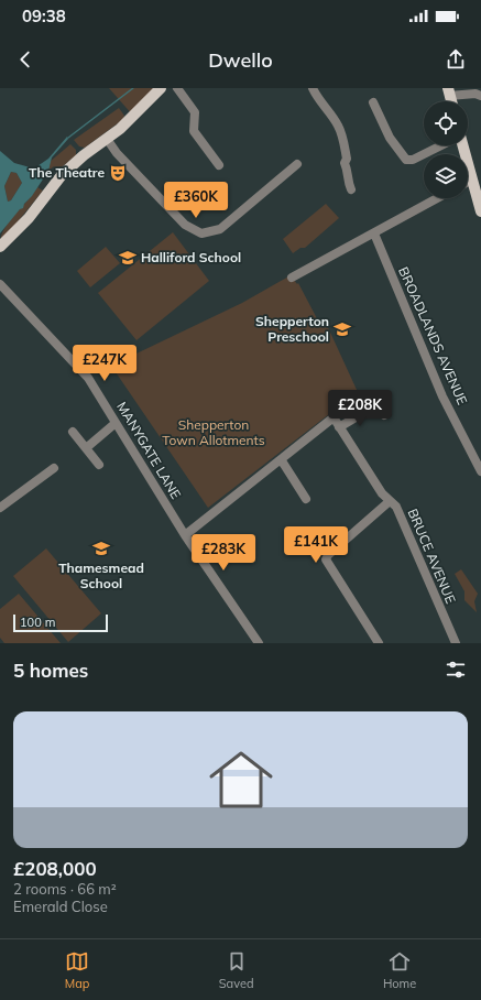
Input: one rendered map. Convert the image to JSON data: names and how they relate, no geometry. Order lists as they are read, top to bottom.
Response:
{
  "streets": {
    "street": ["BROADLANDS AVENUE", "MANYGATE LANE", "BRUCE AVENUE"]
  },
  "parks": ["Shepperton Town Allotments"],
  "places": {
    "theatre": ["The Theatre"],
    "school or university": ["Halliford School", "Shepperton Preschool", "Thamesmead School"]
  },
  "scale_bar": "100 m",
  "page": {
    "status": "09:38",
    "header": "Dwello",
    "price": [
      "£360K",
      "£247K",
      "£208K",
      "£141K",
      "£283K"
    ],
    "scale": "100 m",
    "heading": "5 homes",
    "list": [
      {
        "name": "£208,000",
        "note": "2 rooms · 66 m² · Emerald Close"
      }
    ],
    "tabs": ["Map", "Saved", "Home"]
  }
}
